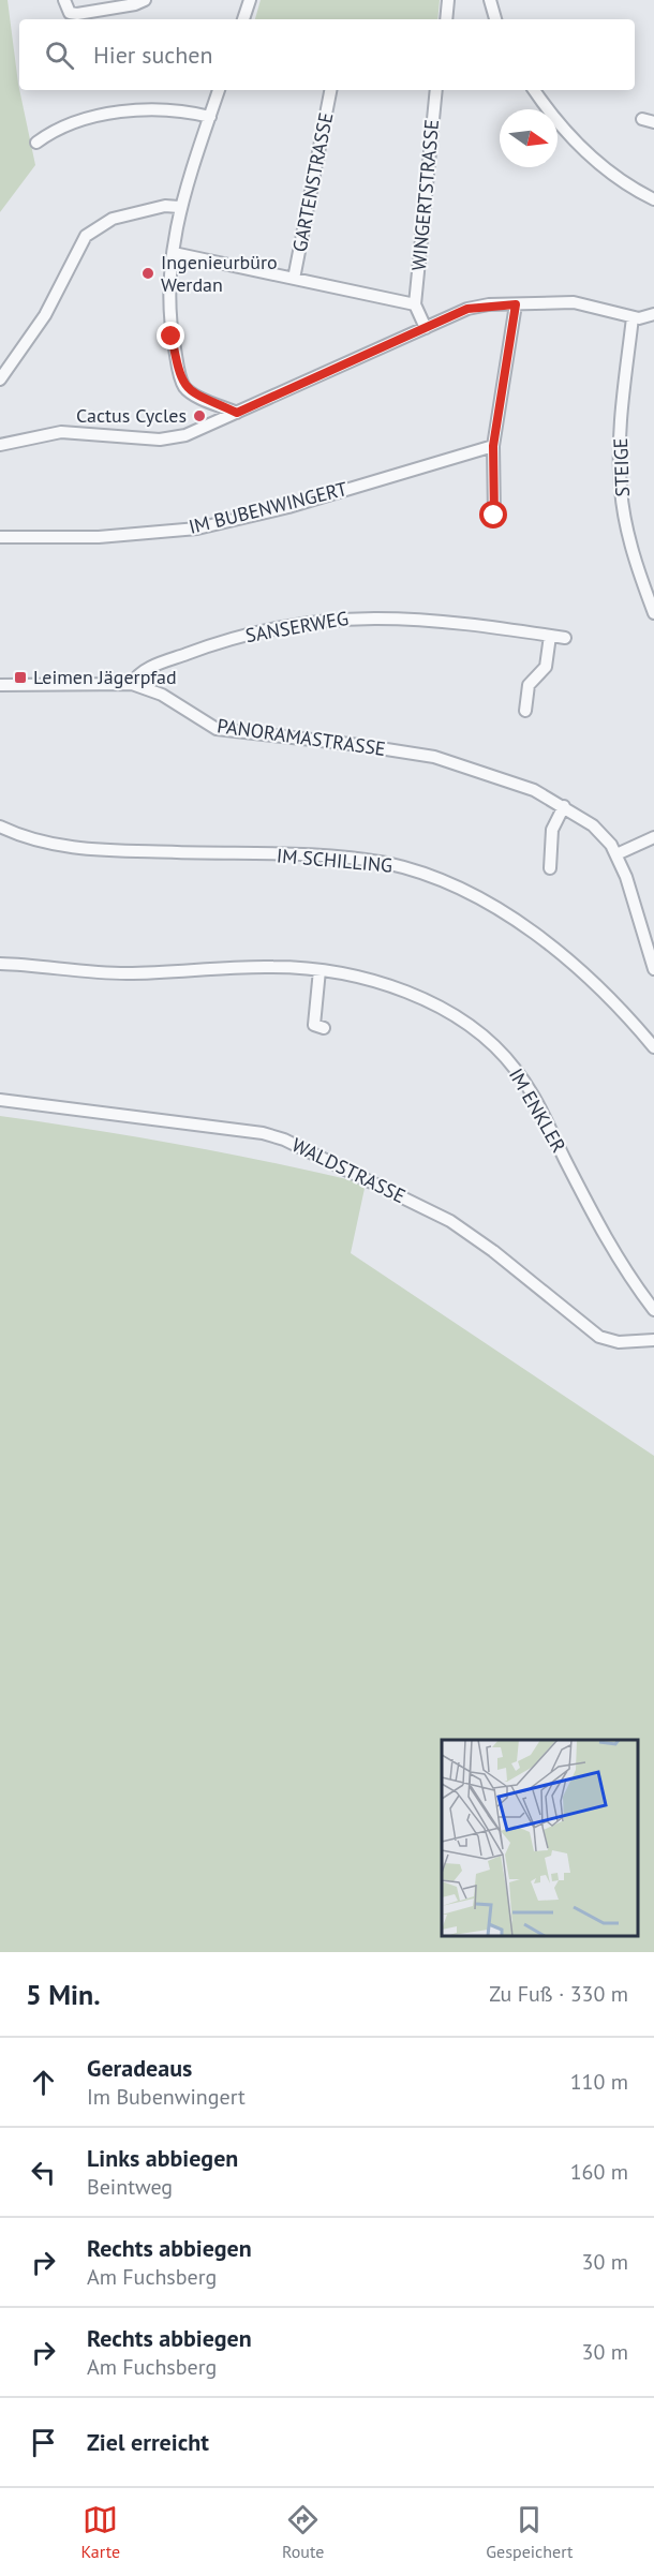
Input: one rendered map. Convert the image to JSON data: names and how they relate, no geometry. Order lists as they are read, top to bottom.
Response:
{
  "streets": {
    "street": [
      "GARTENSTRASSE",
      "WINGERTSTRASSE",
      "STEIGE",
      "IM BUBENWINGERT",
      "SANSERWEG",
      "PANORAMASTRASSE",
      "IM SCHILLING",
      "IM ENKLER",
      "WALDSTRASSE"
    ]
  },
  "crossings": [
    ["SANSERWEG", "PANORAMASTRASSE"]
  ],
  "places": {
    "other": ["Ingenieurbüro Werdan", "Cactus Cycles"],
    "transit": ["Leimen Jägerpfad"]
  },
  "north": "right",
  "page": {
    "search": "Hier suchen",
    "heading": ["5 Min.", "Zu Fuß · 330 m"],
    "list": [
      ["Geradeaus", "Im Bubenwingert", "110 m"],
      ["Links abbiegen", "Beintweg", "160 m"],
      ["Rechts abbiegen", "Am Fuchsberg", "30 m"],
      ["Rechts abbiegen", "Am Fuchsberg", "30 m"],
      "Ziel erreicht"
    ],
    "nav": ["Karte", "Route", "Gespeichert"]
  }
}
